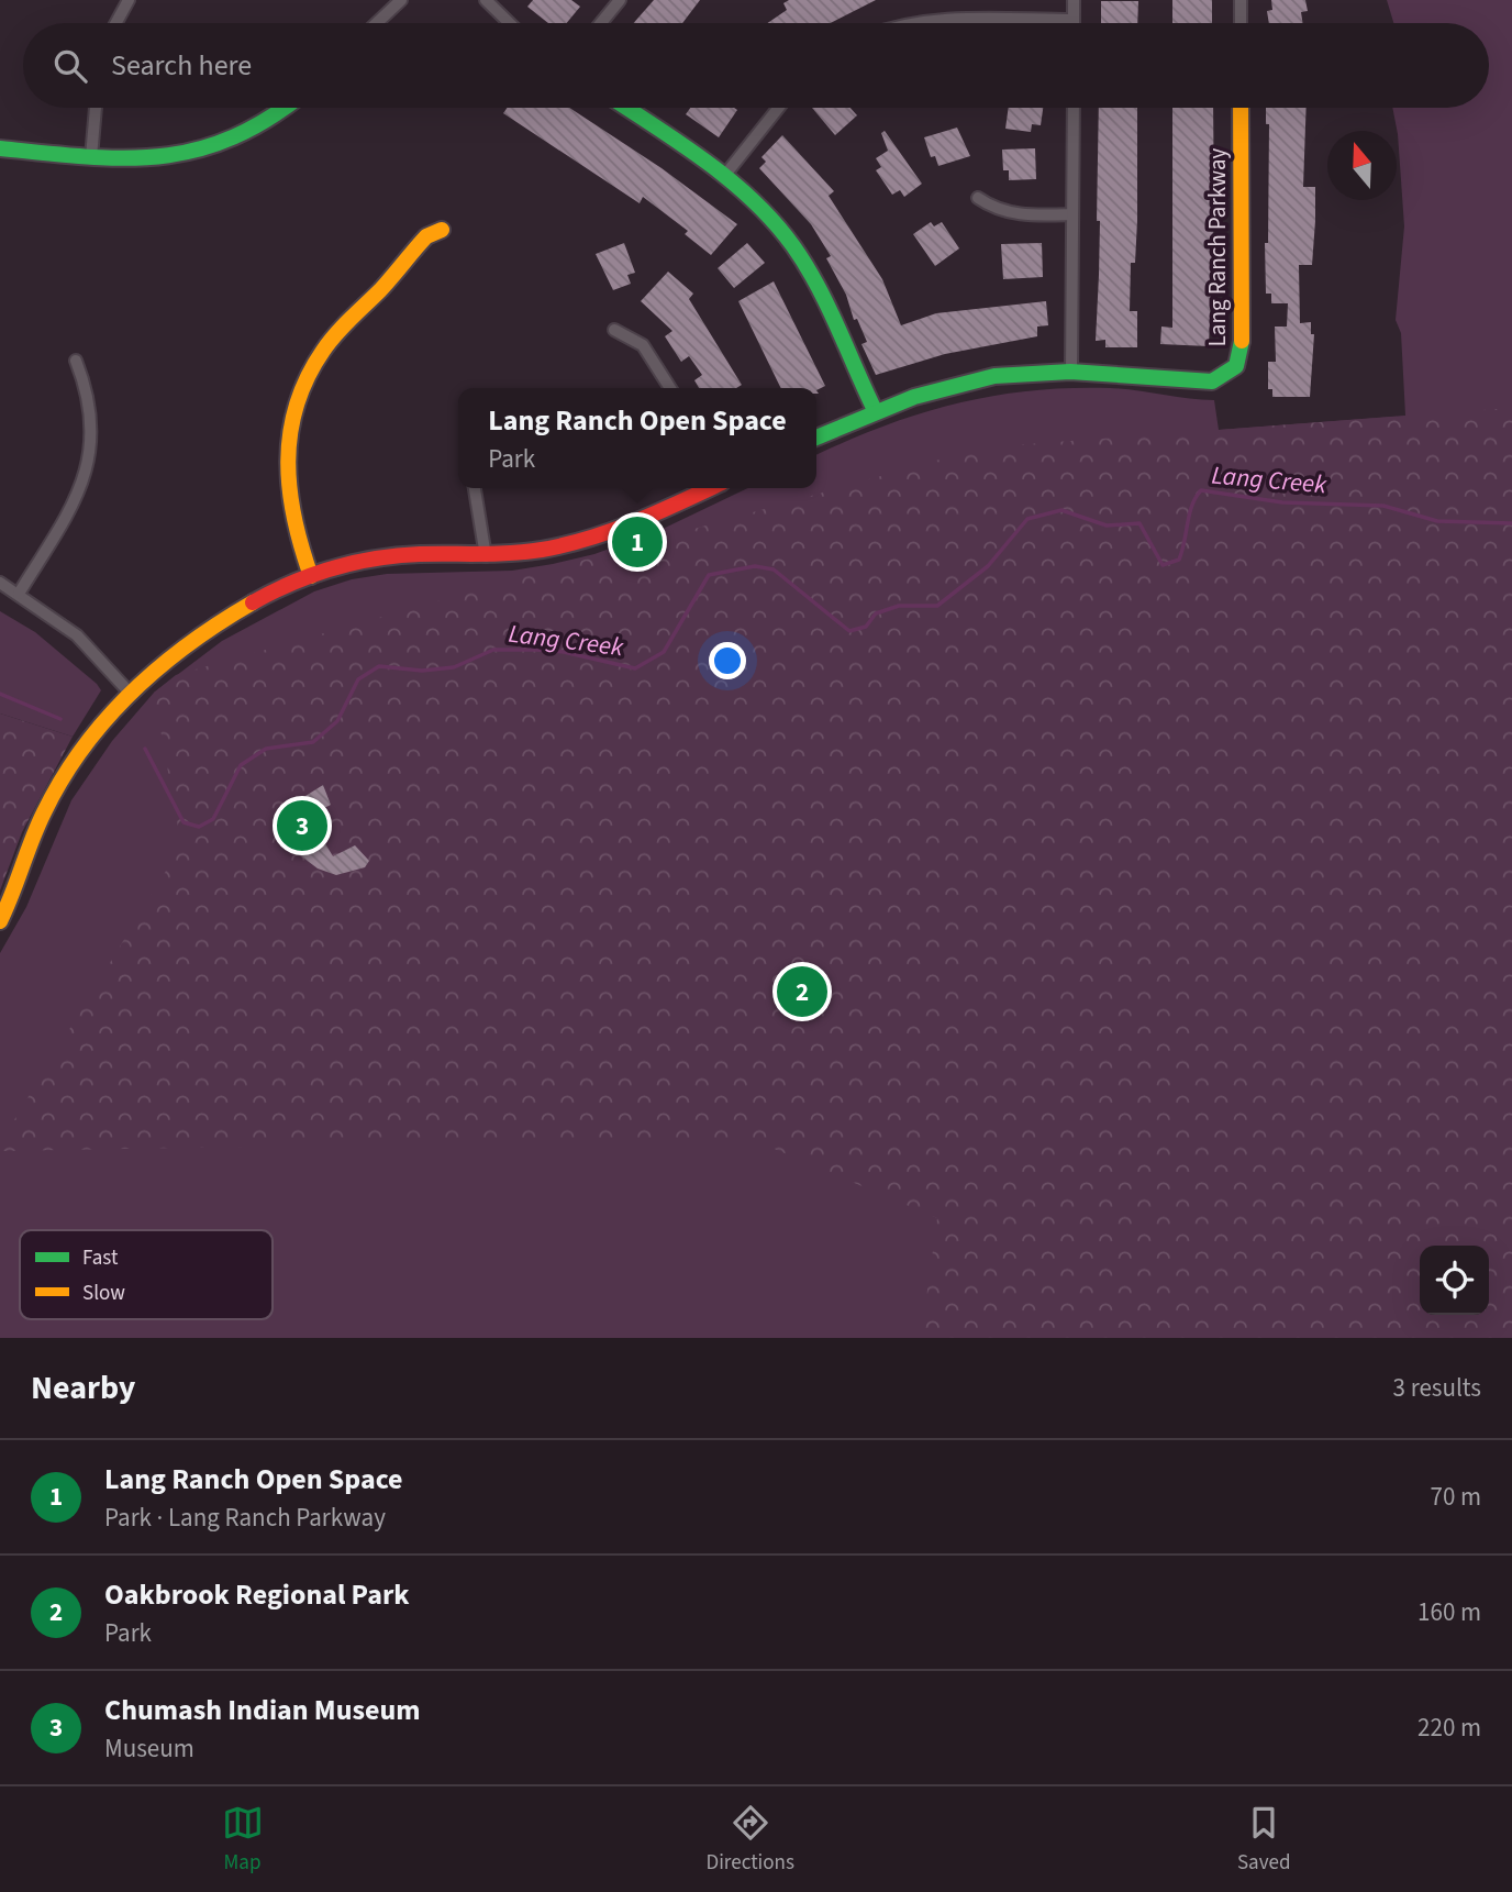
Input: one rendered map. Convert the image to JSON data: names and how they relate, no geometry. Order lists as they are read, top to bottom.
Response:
{
  "streets": {
    "street": ["Lang Ranch Parkway"]
  },
  "water": ["Lang Creek"],
  "legend": ["Fast", "Slow"],
  "north": "top",
  "page": {
    "search": "Search here",
    "popup": ["Lang Ranch Open Space", "Park"],
    "pins": ["1", "3", "2"],
    "heading": ["Nearby", "3 results"],
    "list": [
      {
        "mark": "1",
        "name": "Lang Ranch Open Space",
        "note": "Park · Lang Ranch Parkway",
        "value": "70 m"
      },
      {
        "mark": "2",
        "name": "Oakbrook Regional Park",
        "note": "Park",
        "value": "160 m"
      },
      {
        "mark": "3",
        "name": "Chumash Indian Museum",
        "note": "Museum",
        "value": "220 m"
      }
    ],
    "nav": ["Map", "Directions", "Saved"]
  }
}
